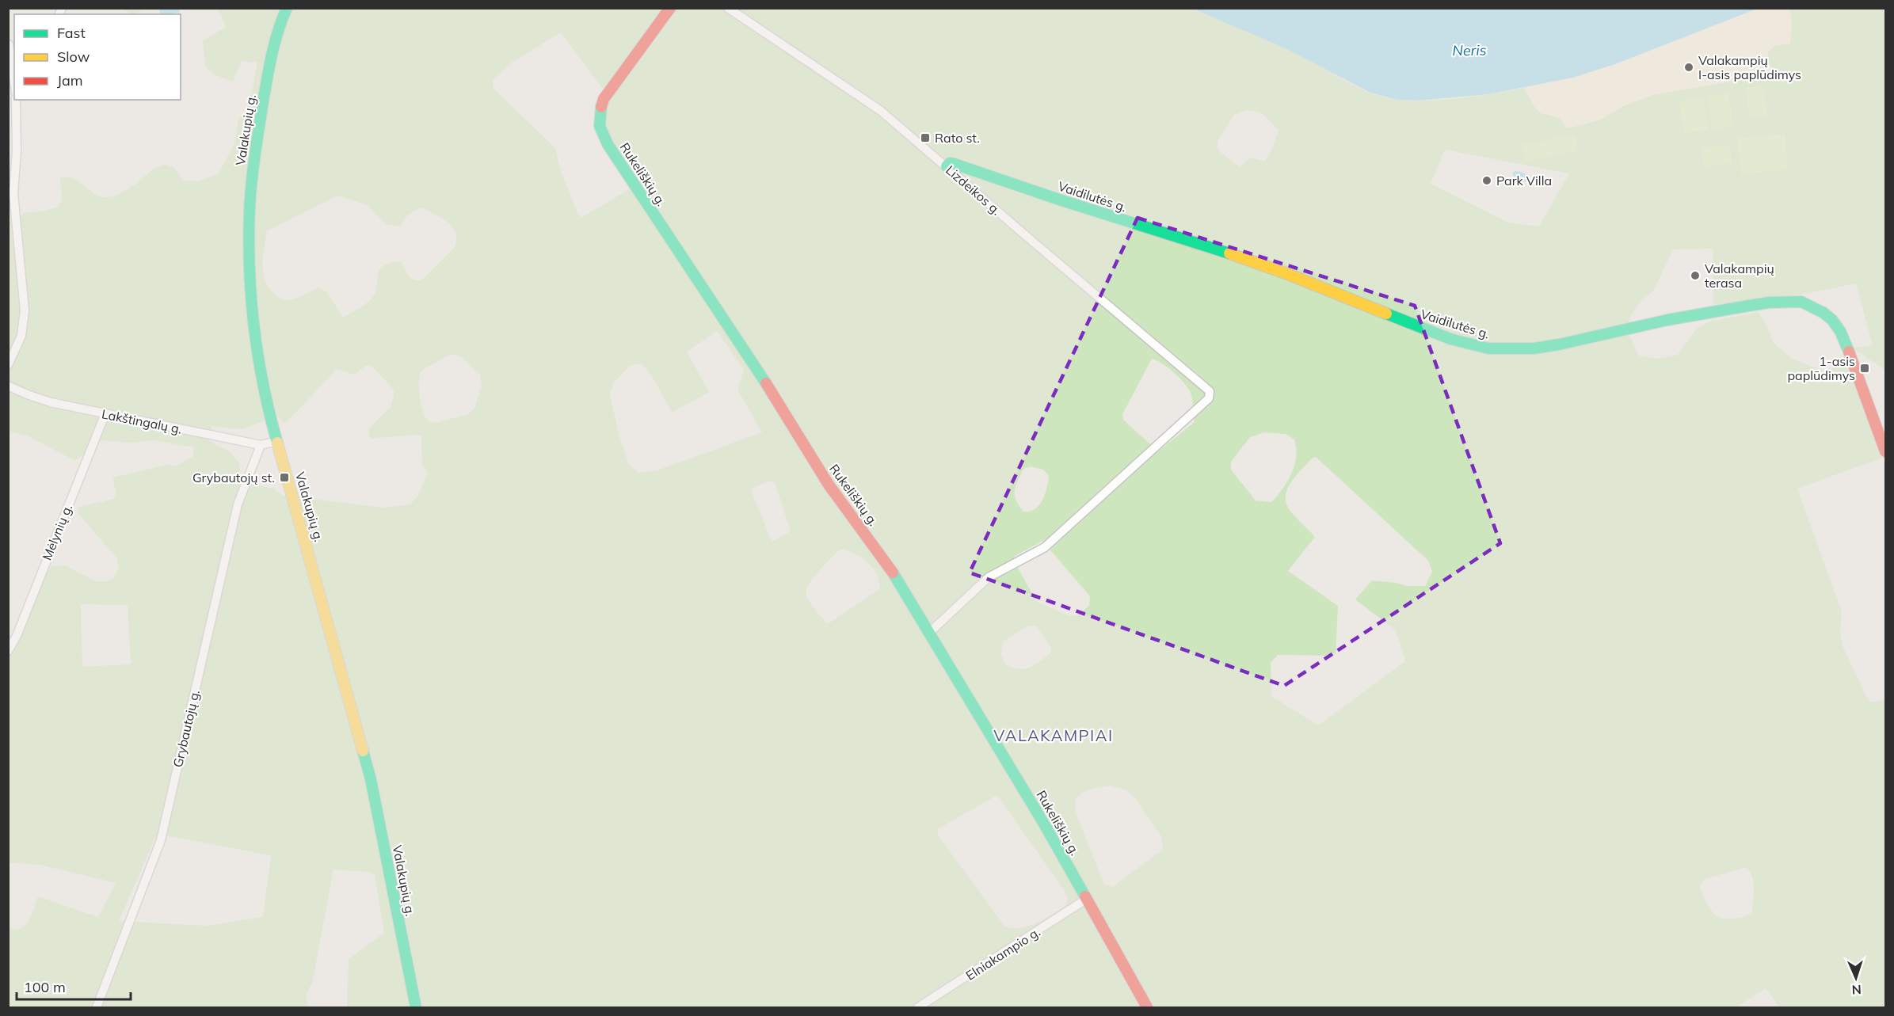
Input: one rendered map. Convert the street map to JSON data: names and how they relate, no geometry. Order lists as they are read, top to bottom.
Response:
{
  "streets": {
    "street": [
      "Valakupių g.",
      "Rukeliškių g.",
      "Lizdeikos g.",
      "Vaidilutės g.",
      "Lakštingalų g.",
      "Mėlynių g.",
      "Grybautojų g.",
      "Elniakampio g."
    ]
  },
  "crossings": [
    ["Valakupių g.", "Lakštingalų g."],
    ["Rukeliškių g.", "Lizdeikos g."],
    ["Rukeliškių g.", "Elniakampio g."],
    ["Lizdeikos g.", "Vaidilutės g."],
    ["Lakštingalų g.", "Mėlynių g."],
    ["Lakštingalų g.", "Grybautojų g."]
  ],
  "districts": ["VALAKAMPIAI"],
  "water": ["Neris"],
  "places": {
    "other": ["Valakampių I-asis paplūdimys", "Park Villa", "Valakampių terasa"],
    "transit": ["Rato st.", "1-asis paplūdimys", "Grybautojų st."]
  },
  "legend": ["Fast", "Slow", "Jam"],
  "scale_bar": "100 m",
  "north": "bottom"
}
